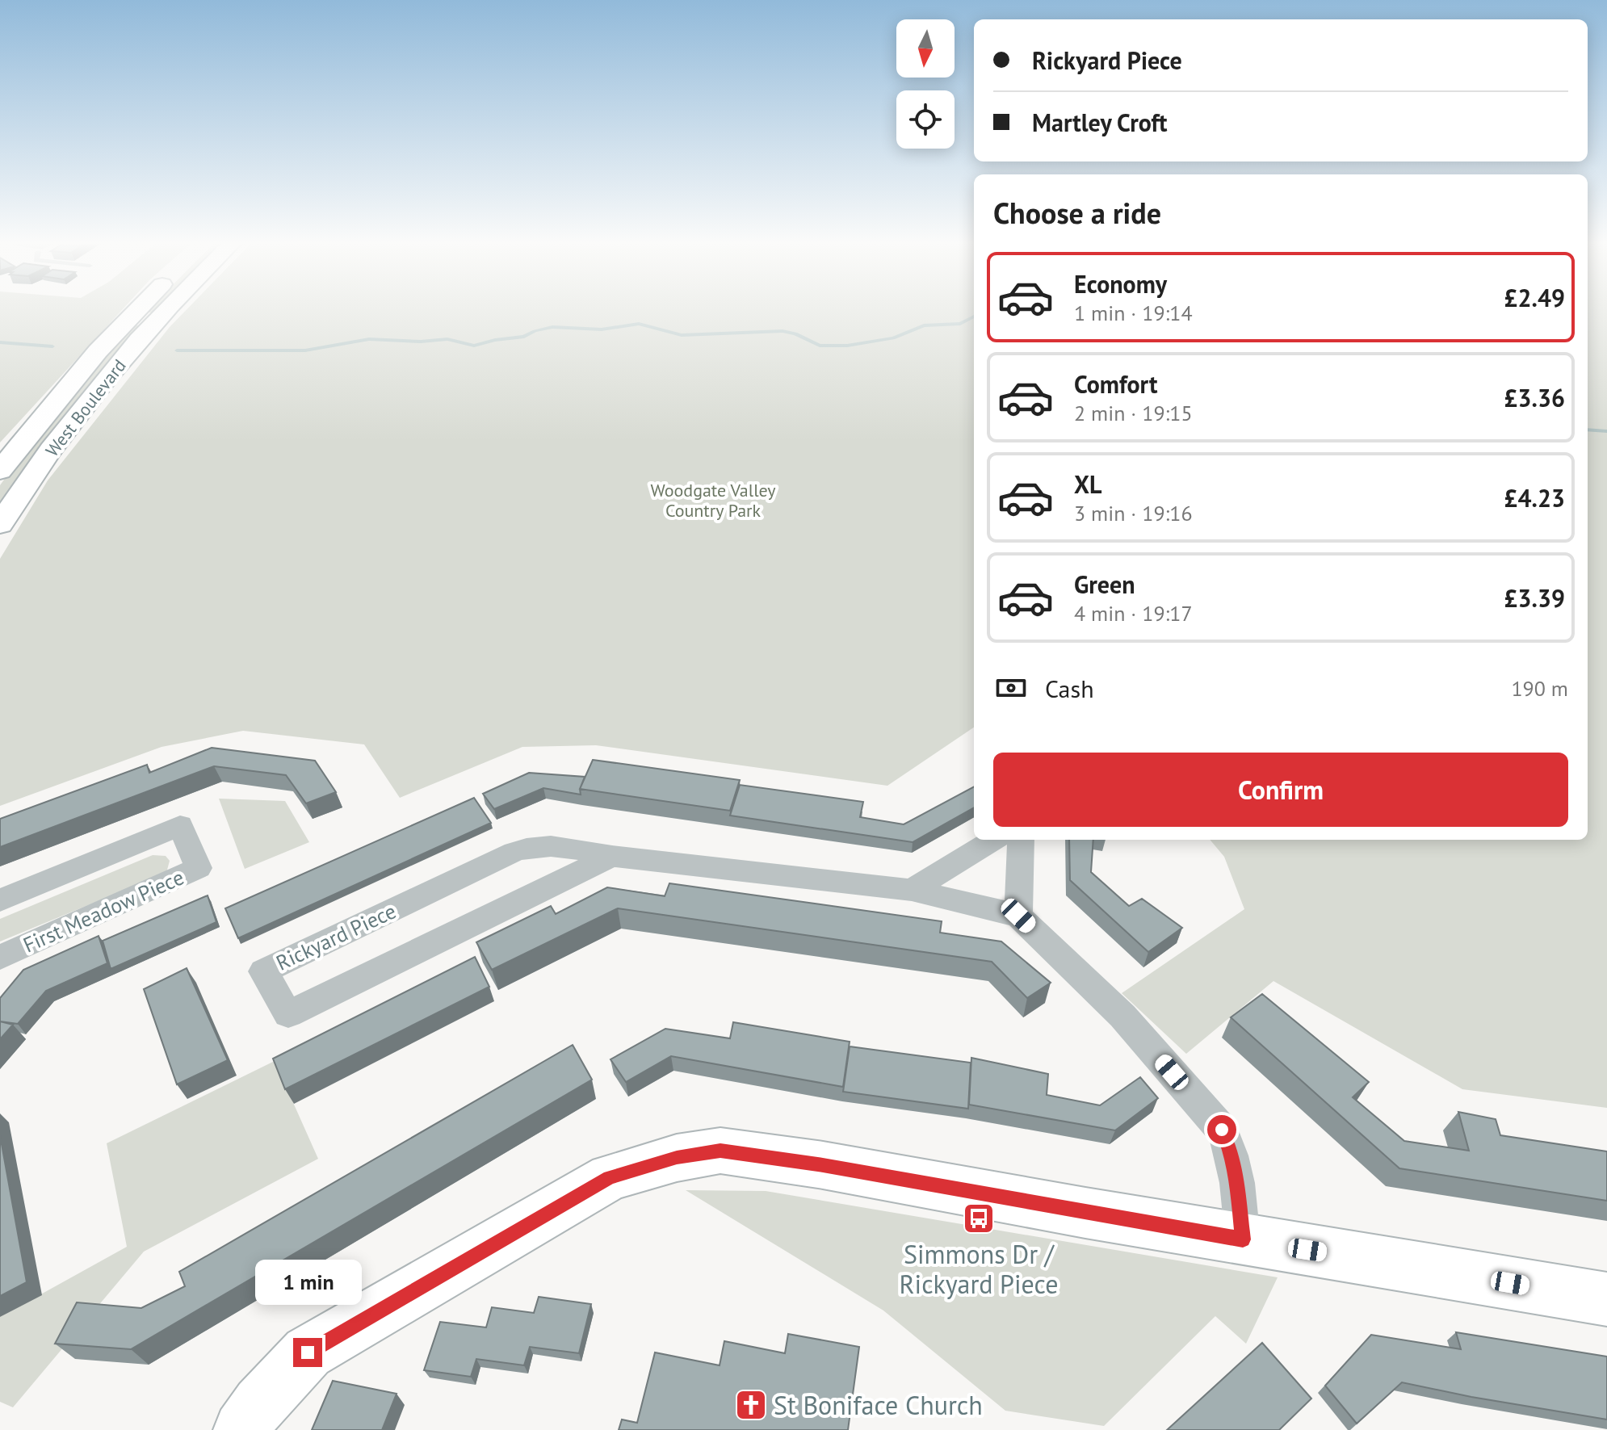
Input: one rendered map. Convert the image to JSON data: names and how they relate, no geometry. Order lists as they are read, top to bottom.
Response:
{
  "streets": {
    "main road": ["West Boulevard"],
    "street": ["First Meadow Piece", "Rickyard Piece"]
  },
  "parks": ["Woodgate Valley Country Park"],
  "places": {
    "bus stop": ["Simmons Dr / Rickyard Piece"],
    "church": ["St Boniface Church"]
  },
  "north": "bottom",
  "page": {
    "banner": ["Rickyard Piece", "Martley Croft"],
    "heading": "Choose a ride",
    "list": [
      {
        "name": "Economy",
        "note": "1 min · 19:14",
        "value": "£2.49"
      },
      {
        "name": "Comfort",
        "note": "2 min · 19:15",
        "value": "£3.36"
      },
      {
        "name": "XL",
        "note": "3 min · 19:16",
        "value": "£4.23"
      },
      {
        "name": "Green",
        "note": "4 min · 19:17",
        "value": "£3.39"
      }
    ],
    "pay": ["Cash", "190 m"],
    "buttons": "Confirm",
    "bubble": "1 min"
  }
}
